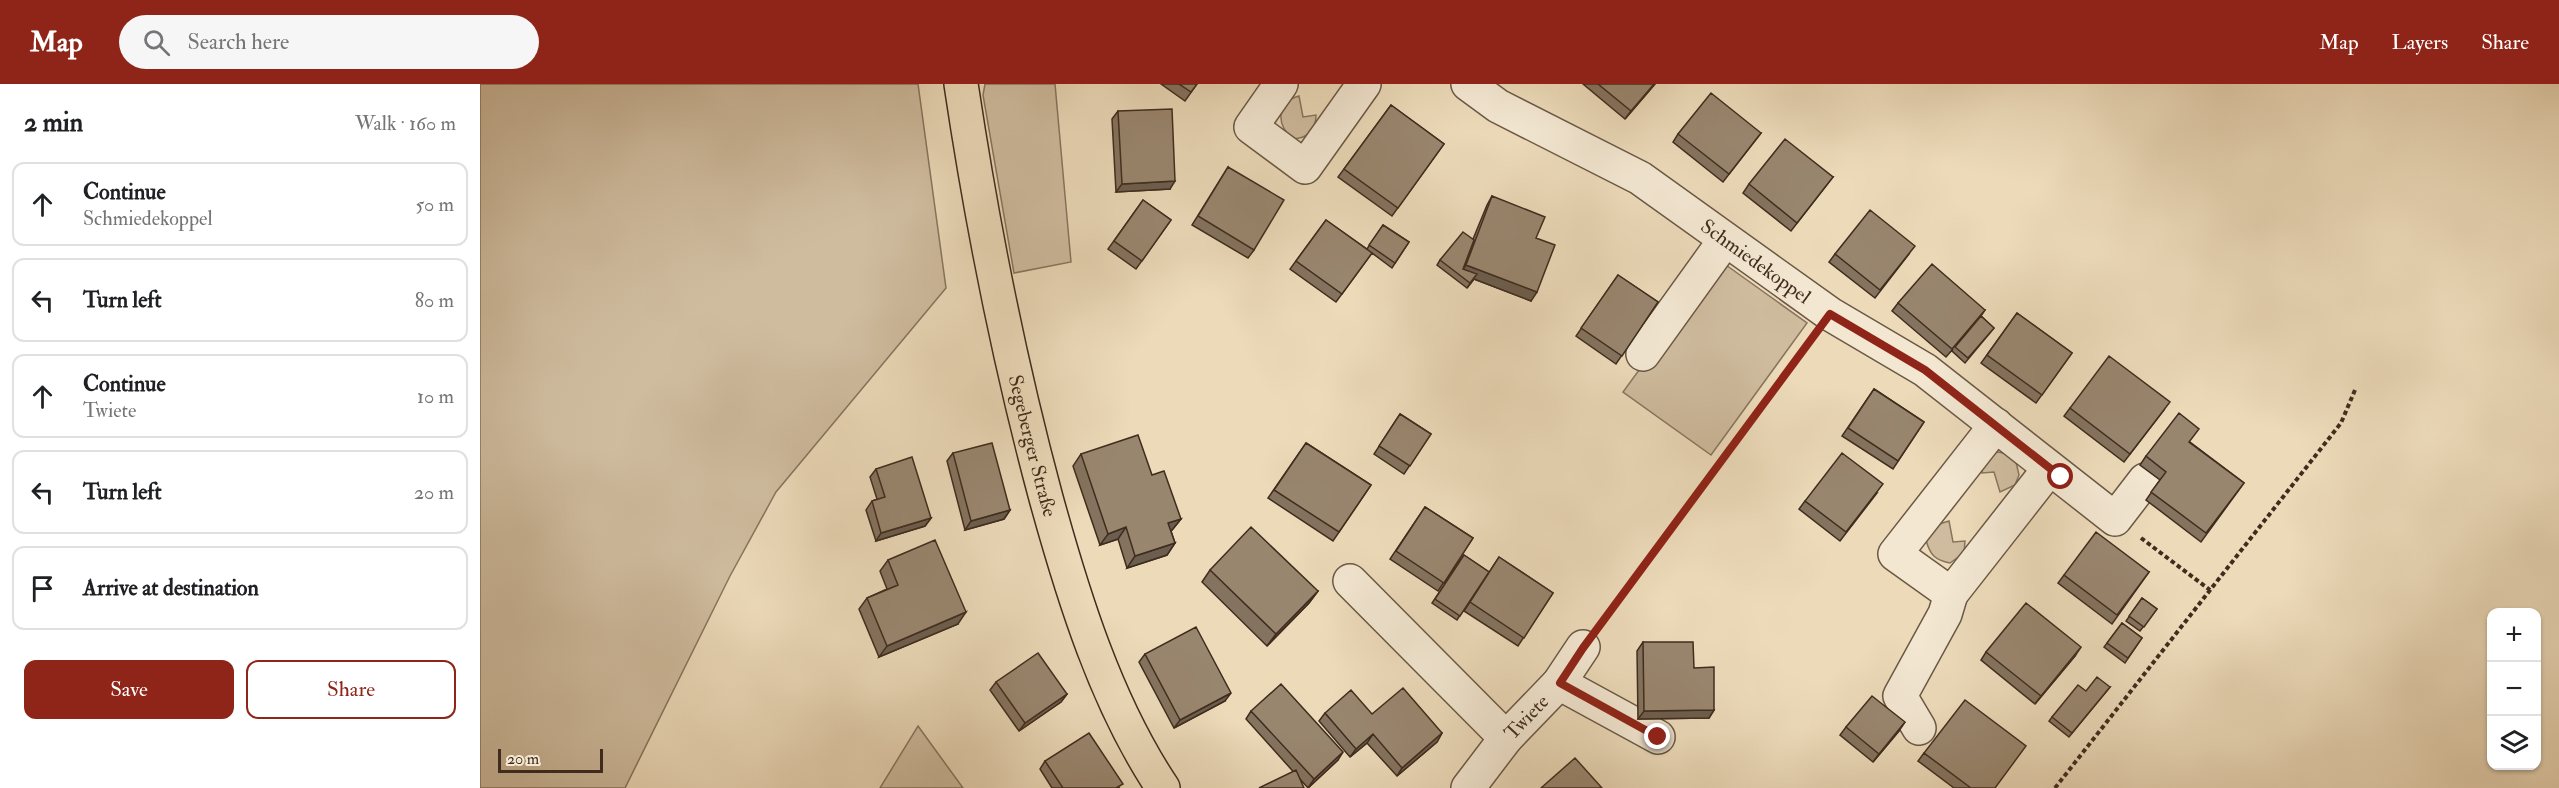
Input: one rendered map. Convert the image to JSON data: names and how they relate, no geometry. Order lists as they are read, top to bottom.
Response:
{
  "streets": {
    "main road": ["Segeberger Straße"],
    "street": ["Schmiedekoppel", "Twiete"]
  },
  "scale_bar": "20 m",
  "page": {
    "header": "Map",
    "search": "Search here",
    "nav": ["Map", "Layers", "Share"],
    "heading": ["2 min", "Walk · 160 m"],
    "list": [
      ["Continue", "Schmiedekoppel", "50 m"],
      ["Turn left", "80 m"],
      ["Continue", "Twiete", "10 m"],
      ["Turn left", "20 m"],
      "Arrive at destination"
    ],
    "map_buttons": ["+", "−"],
    "buttons": ["Save", "Share"],
    "scale": "20 m"
  }
}
